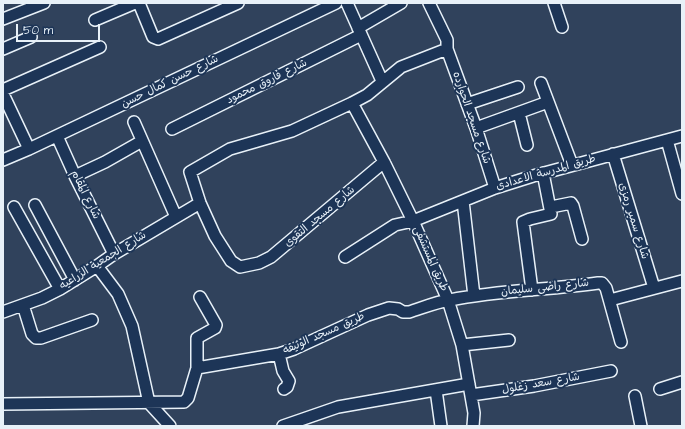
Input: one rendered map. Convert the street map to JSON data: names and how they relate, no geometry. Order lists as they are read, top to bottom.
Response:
{
  "streets": {
    "street": [
      "شارع حسن كمال حسن",
      "شارع فاروق محمود",
      "شارع مسجد الحوارده",
      "طريق المدرسة الاعدادى",
      "شارع المقام",
      "شارع مسجد التقوى",
      "شارع سمير رمزى",
      "طريق المستشفى",
      "شارع الجمعية الزراعيه",
      "شارع راضى سليمان",
      "طريق مسجد الوثيقه",
      "شارع سعد زغلول"
    ]
  },
  "crossings": [
    ["شارع حسن كمال حسن", "شارع المقام"],
    ["شارع مسجد الحوارده", "طريق المدرسة الاعدادى"],
    ["طريق المدرسة الاعدادى", "شارع سمير رمزى"],
    ["طريق المدرسة الاعدادى", "طريق المستشفى"],
    ["شارع المقام", "شارع الجمعية الزراعيه"],
    ["شارع مسجد التقوى", "طريق المستشفى"],
    ["شارع مسجد التقوى", "شارع الجمعية الزراعيه"],
    ["طريق المستشفى", "شارع راضى سليمان"],
    ["طريق المستشفى", "طريق مسجد الوثيقه"],
    ["طريق المستشفى", "شارع سعد زغلول"],
    ["شارع راضى سليمان", "طريق مسجد الوثيقه"]
  ],
  "scale_bar": "50 m"
}
